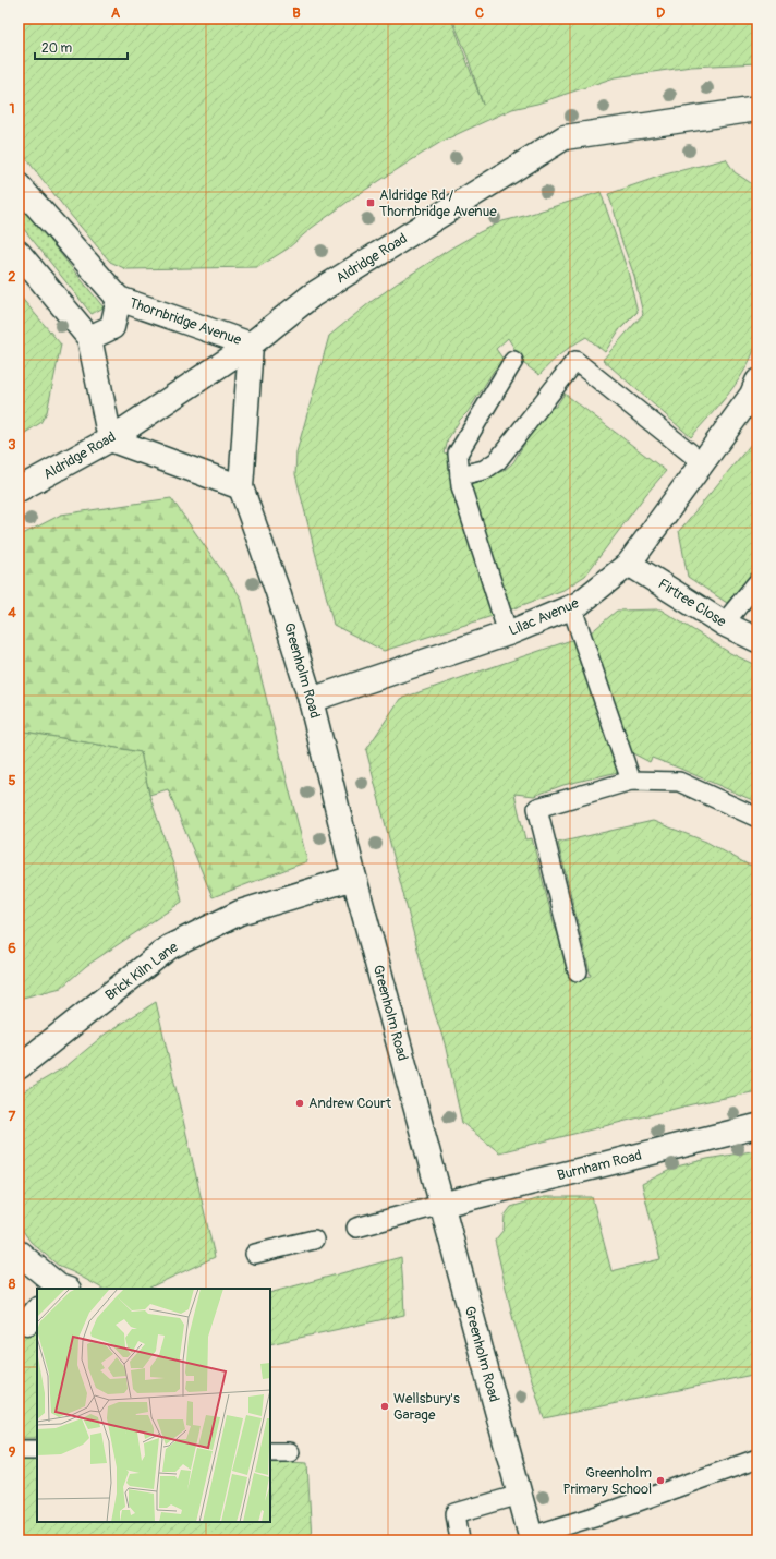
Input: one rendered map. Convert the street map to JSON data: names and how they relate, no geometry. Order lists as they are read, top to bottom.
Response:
{
  "streets": {
    "street": [
      "Aldridge Road",
      "Thornbridge Avenue",
      "Firtree Close",
      "Lilac Avenue",
      "Greenholm Road",
      "Brick Kiln Lane",
      "Burnham Road"
    ]
  },
  "crossings": [
    ["Aldridge Road", "Thornbridge Avenue"],
    ["Aldridge Road", "Greenholm Road"],
    ["Thornbridge Avenue", "Greenholm Road"],
    ["Firtree Close", "Lilac Avenue"],
    ["Lilac Avenue", "Greenholm Road"],
    ["Greenholm Road", "Brick Kiln Lane"],
    ["Greenholm Road", "Burnham Road"]
  ],
  "places": {
    "transit": ["Aldridge Rd / Thornbridge Avenue"],
    "other": ["Andrew Court", "Wellsbury's Garage", "Greenholm Primary School"]
  },
  "scale_bar": "20 m",
  "grid": {
    "columns": [
      "A",
      "B",
      "C",
      "D"
    ],
    "rows": [
      "1",
      "2",
      "3",
      "4",
      "5",
      "6",
      "7",
      "8",
      "9"
    ]
  }
}
